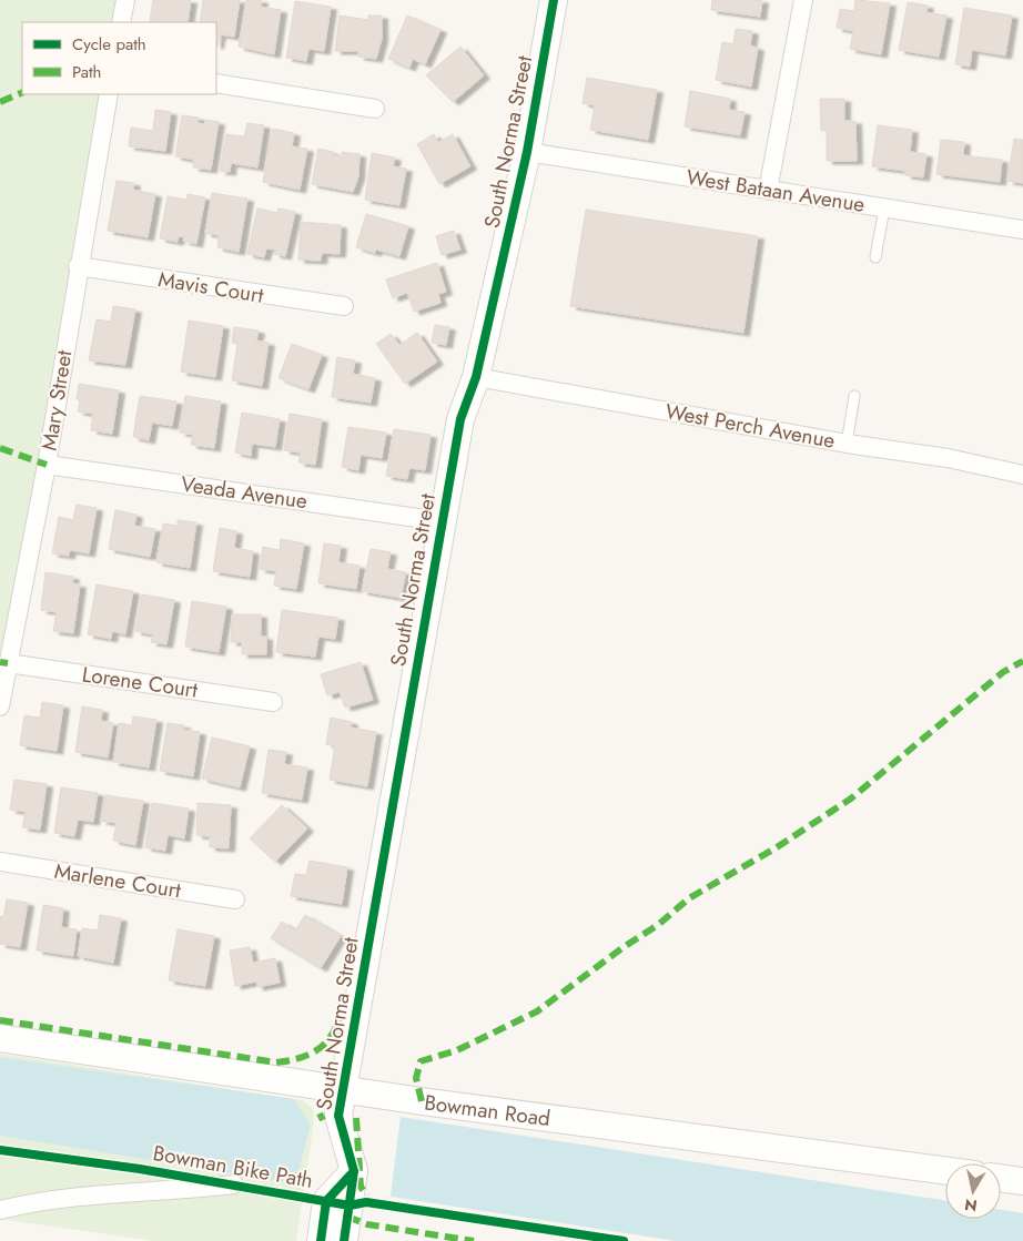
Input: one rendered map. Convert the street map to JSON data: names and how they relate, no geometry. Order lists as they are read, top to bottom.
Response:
{
  "streets": {
    "street": [
      "South Norma Street",
      "West Bataan Avenue",
      "Mavis Court",
      "Mary Street",
      "West Perch Avenue",
      "Veada Avenue",
      "Lorene Court",
      "Marlene Court",
      "Bowman Road"
    ],
    "cycle path": ["Bowman Bike Path"]
  },
  "crossings": [
    ["South Norma Street", "West Bataan Avenue"],
    ["South Norma Street", "West Perch Avenue"],
    ["South Norma Street", "Veada Avenue"],
    ["South Norma Street", "Bowman Road"],
    ["Mavis Court", "Mary Street"],
    ["Mary Street", "Veada Avenue"],
    ["Mary Street", "Lorene Court"]
  ],
  "legend": ["Cycle path", "Path"],
  "north": "bottom"
}
